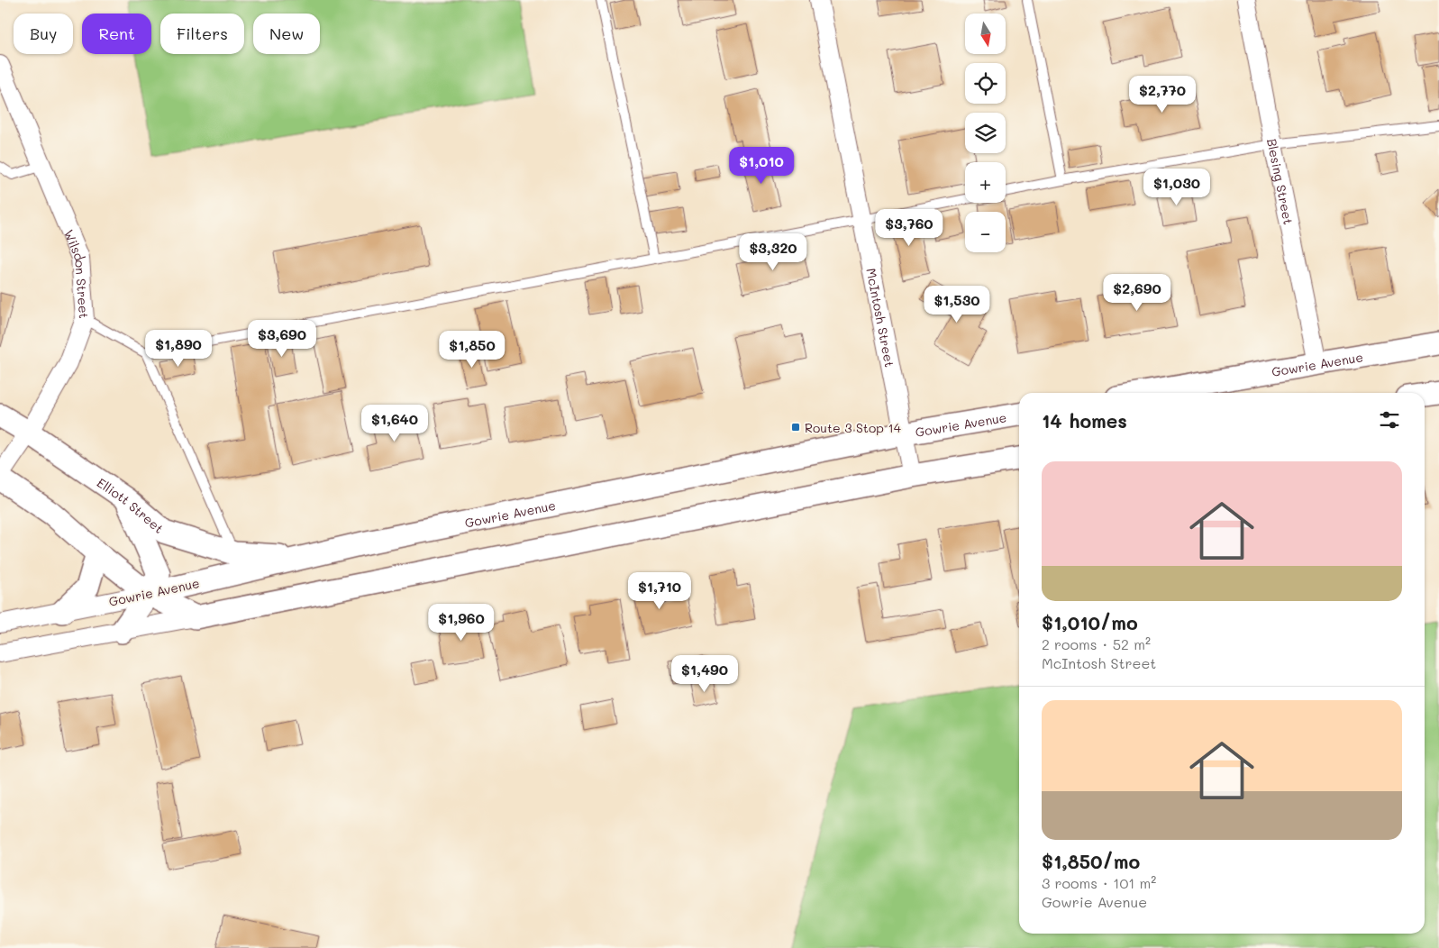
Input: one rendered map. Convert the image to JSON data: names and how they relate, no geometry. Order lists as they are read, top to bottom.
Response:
{
  "streets": {
    "street": [
      "Blesing Street",
      "Wilsdon Street",
      "McIntosh Street",
      "Gowrie Avenue",
      "Elliott Street"
    ]
  },
  "crossings": [
    ["Blesing Street", "Gowrie Avenue"],
    ["Wilsdon Street", "Elliott Street"],
    ["McIntosh Street", "Gowrie Avenue"],
    ["Gowrie Avenue", "Elliott Street"]
  ],
  "places": {
    "transit": ["Route 3 Stop 14"]
  },
  "north": "bottom",
  "page": {
    "map_buttons": ["+", "−"],
    "chip": [
      "Buy",
      "Rent",
      "Filters",
      "New"
    ],
    "price": [
      "$2,770",
      "$1,010",
      "$1,030",
      "$3,760",
      "$3,320",
      "$2,690",
      "$1,530",
      "$3,690",
      "$1,890",
      "$1,850",
      "$1,640",
      "$1,710",
      "$1,960",
      "$1,490"
    ],
    "heading": "14 homes",
    "list": [
      {
        "name": "$1,010/mo",
        "note": "2 rooms · 52 m² · McIntosh Street"
      },
      {
        "name": "$1,850/mo",
        "note": "3 rooms · 101 m² · Gowrie Avenue"
      }
    ]
  }
}
